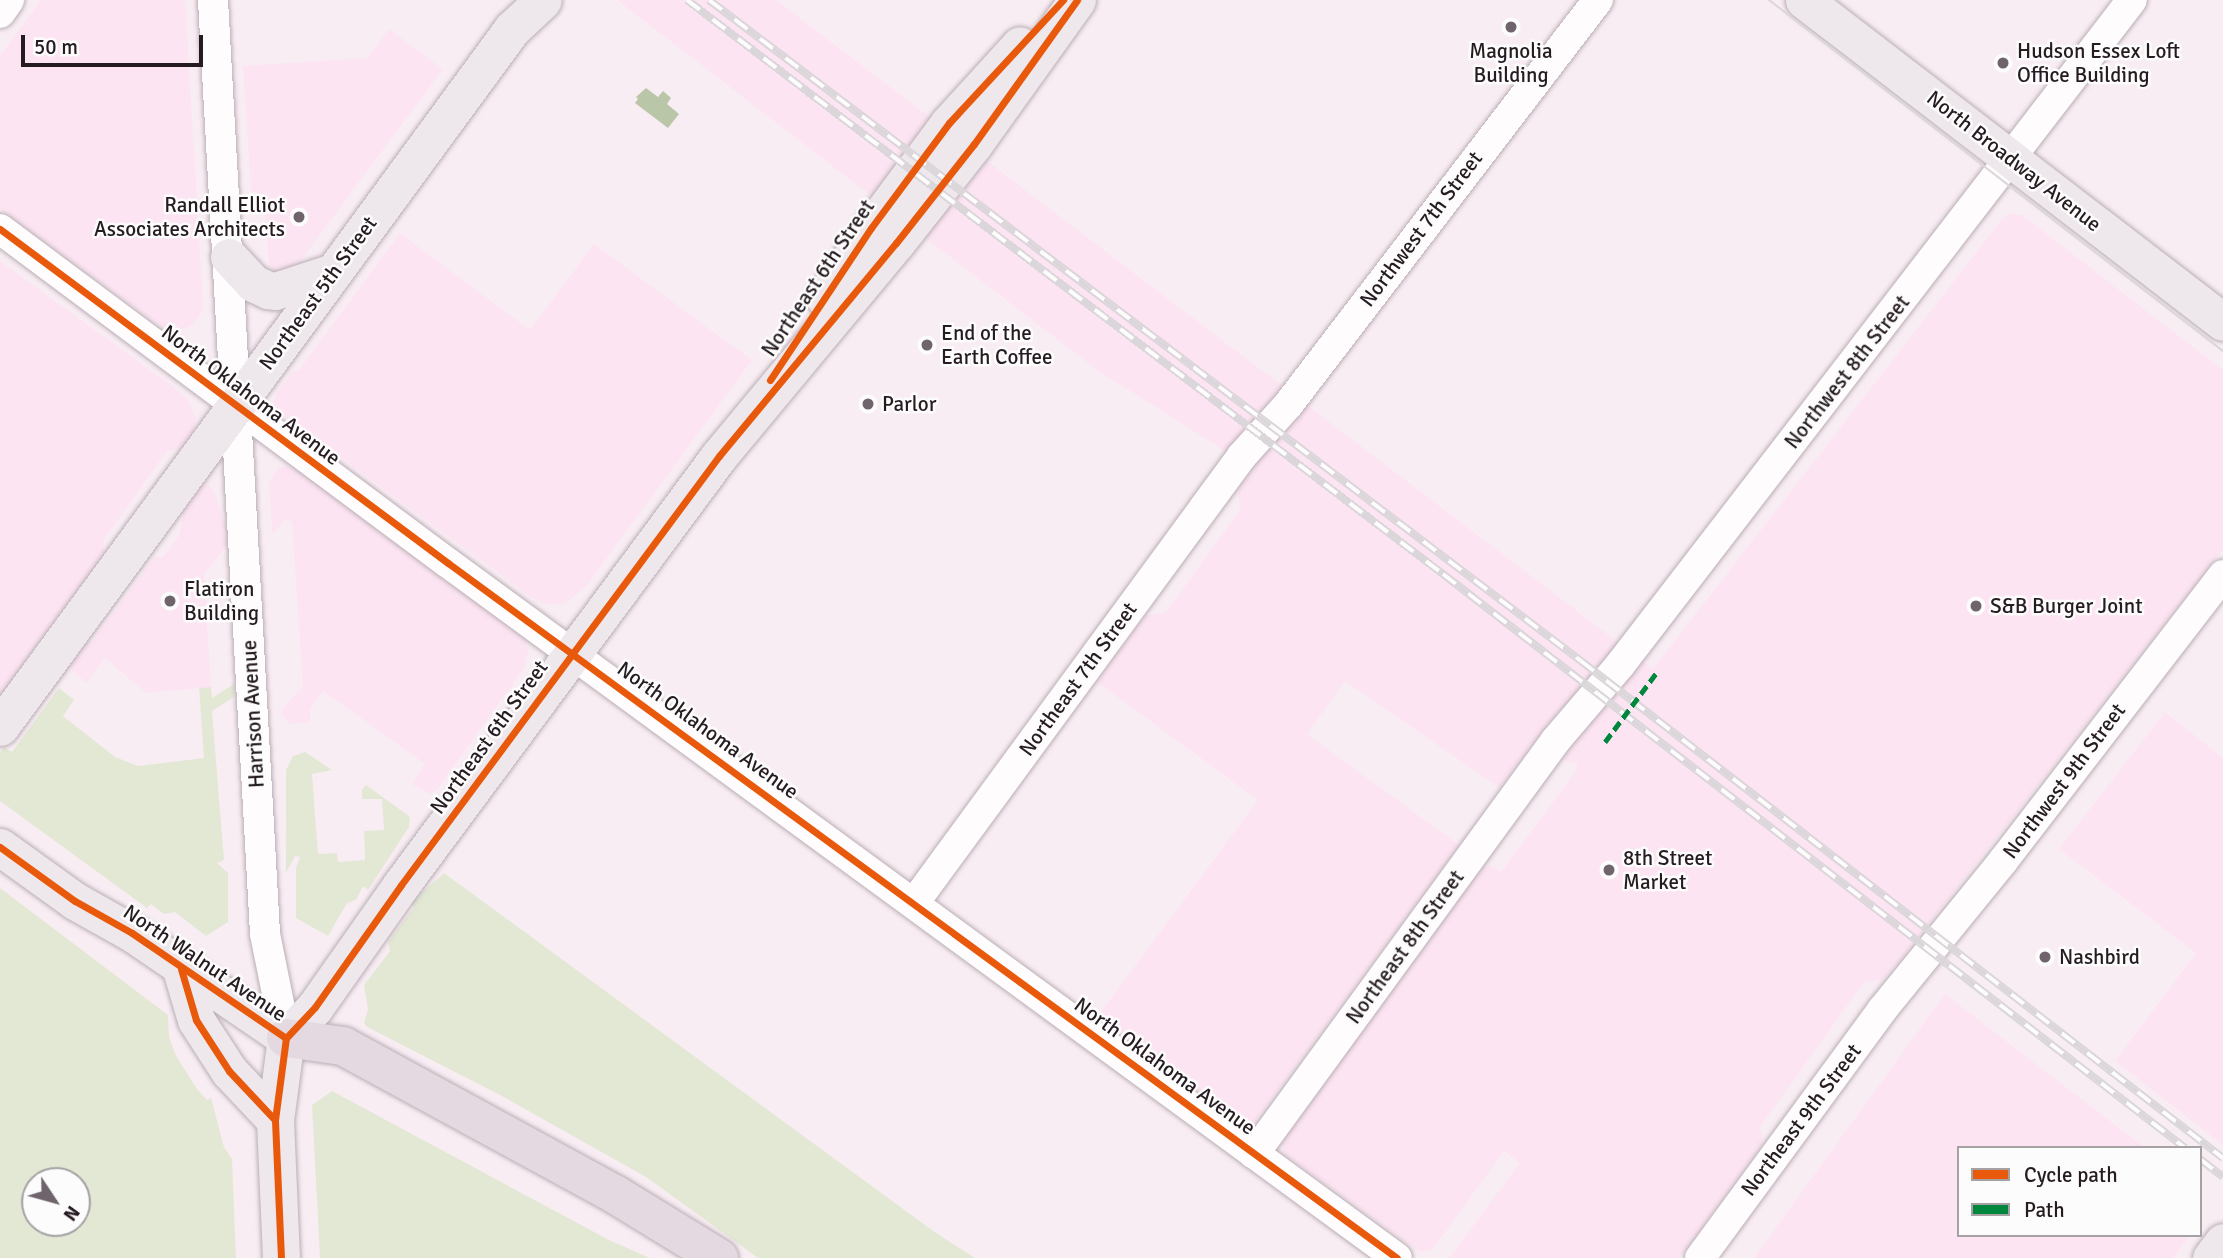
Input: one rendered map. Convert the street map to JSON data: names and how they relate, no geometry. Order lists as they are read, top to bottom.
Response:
{
  "streets": {
    "main road": [
      "North Broadway Avenue",
      "Northeast 6th Street",
      "Northeast 5th Street",
      "Harrison Avenue",
      "North Walnut Avenue"
    ],
    "street": [
      "Northwest 7th Street",
      "Northwest 8th Street",
      "North Oklahoma Avenue",
      "Northeast 7th Street",
      "Northwest 9th Street",
      "Northeast 8th Street",
      "Northeast 9th Street"
    ]
  },
  "crossings": [
    ["North Broadway Avenue", "Northwest 8th Street"],
    ["Northwest 7th Street", "Northeast 7th Street"],
    ["Northeast 6th Street", "North Oklahoma Avenue"],
    ["Northeast 6th Street", "Harrison Avenue"],
    ["Northeast 6th Street", "North Walnut Avenue"],
    ["Northeast 5th Street", "North Oklahoma Avenue"],
    ["Northeast 5th Street", "Harrison Avenue"],
    ["Northwest 8th Street", "Northeast 8th Street"],
    ["North Oklahoma Avenue", "Northeast 7th Street"],
    ["North Oklahoma Avenue", "Harrison Avenue"],
    ["North Oklahoma Avenue", "Northeast 8th Street"],
    ["Harrison Avenue", "North Walnut Avenue"],
    ["Northwest 9th Street", "Northeast 9th Street"]
  ],
  "places": [
    "Magnolia Building",
    "Hudson Essex Loft Office Building",
    "Randall Elliot Associates Architects",
    "End of the Earth Coffee",
    "Parlor",
    "Flatiron Building",
    "S&B Burger Joint",
    "8th Street Market",
    "Nashbird"
  ],
  "legend": ["Cycle path", "Path"],
  "scale_bar": "50 m",
  "north": "bottom right"
}
